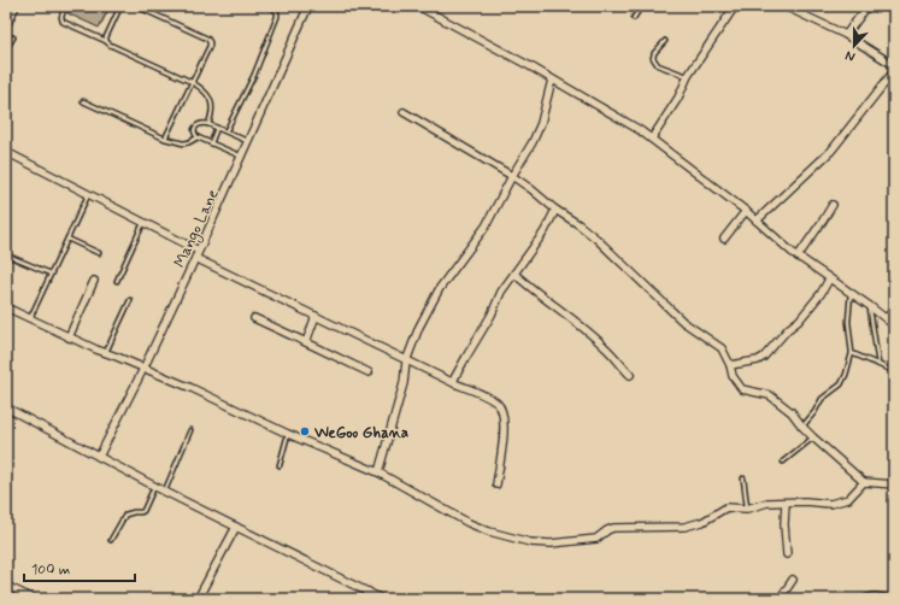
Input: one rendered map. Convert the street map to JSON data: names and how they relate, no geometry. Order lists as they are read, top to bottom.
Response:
{
  "streets": {
    "street": ["Mango Lane"]
  },
  "places": ["WeGoo Ghana"],
  "scale_bar": "100 m",
  "north": "bottom"
}
